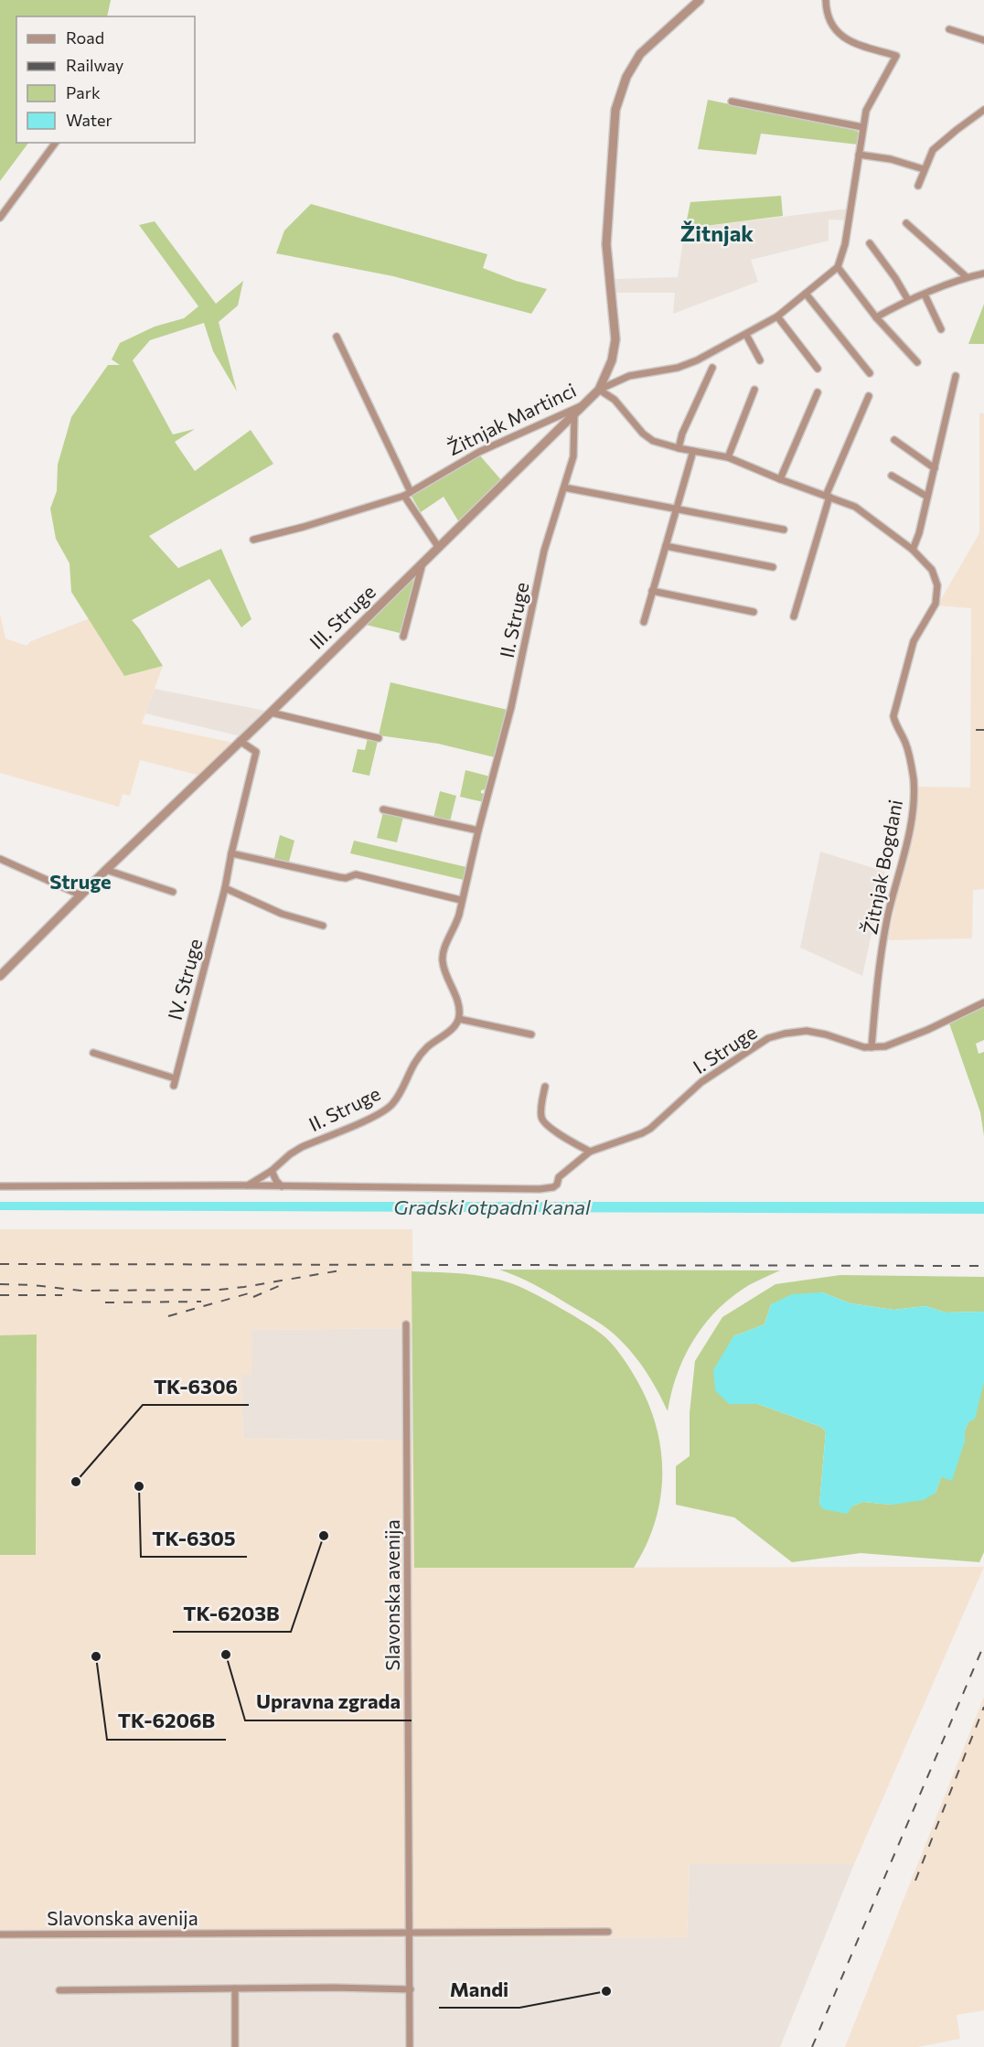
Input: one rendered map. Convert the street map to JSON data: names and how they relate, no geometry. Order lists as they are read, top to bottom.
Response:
{
  "streets": {
    "street": [
      "Žitnjak Martinci",
      "III. Struge",
      "II. Struge",
      "Žitnjak Bogdani",
      "IV. Struge",
      "I. Struge",
      "Slavonska avenija"
    ]
  },
  "crossings": [
    ["Žitnjak Martinci", "III. Struge"],
    ["Žitnjak Martinci", "Žitnjak Bogdani"],
    ["III. Struge", "II. Struge"],
    ["III. Struge", "IV. Struge"],
    ["Žitnjak Bogdani", "I. Struge"]
  ],
  "districts": ["Žitnjak", "Struge"],
  "water": ["Gradski otpadni kanal"],
  "places": [
    "TK-6306",
    "TK-6305",
    "TK-6203B",
    "Upravna zgrada",
    "TK-6206B",
    "Mandi"
  ],
  "legend": [
    "Road",
    "Railway",
    "Park",
    "Water"
  ]
}
